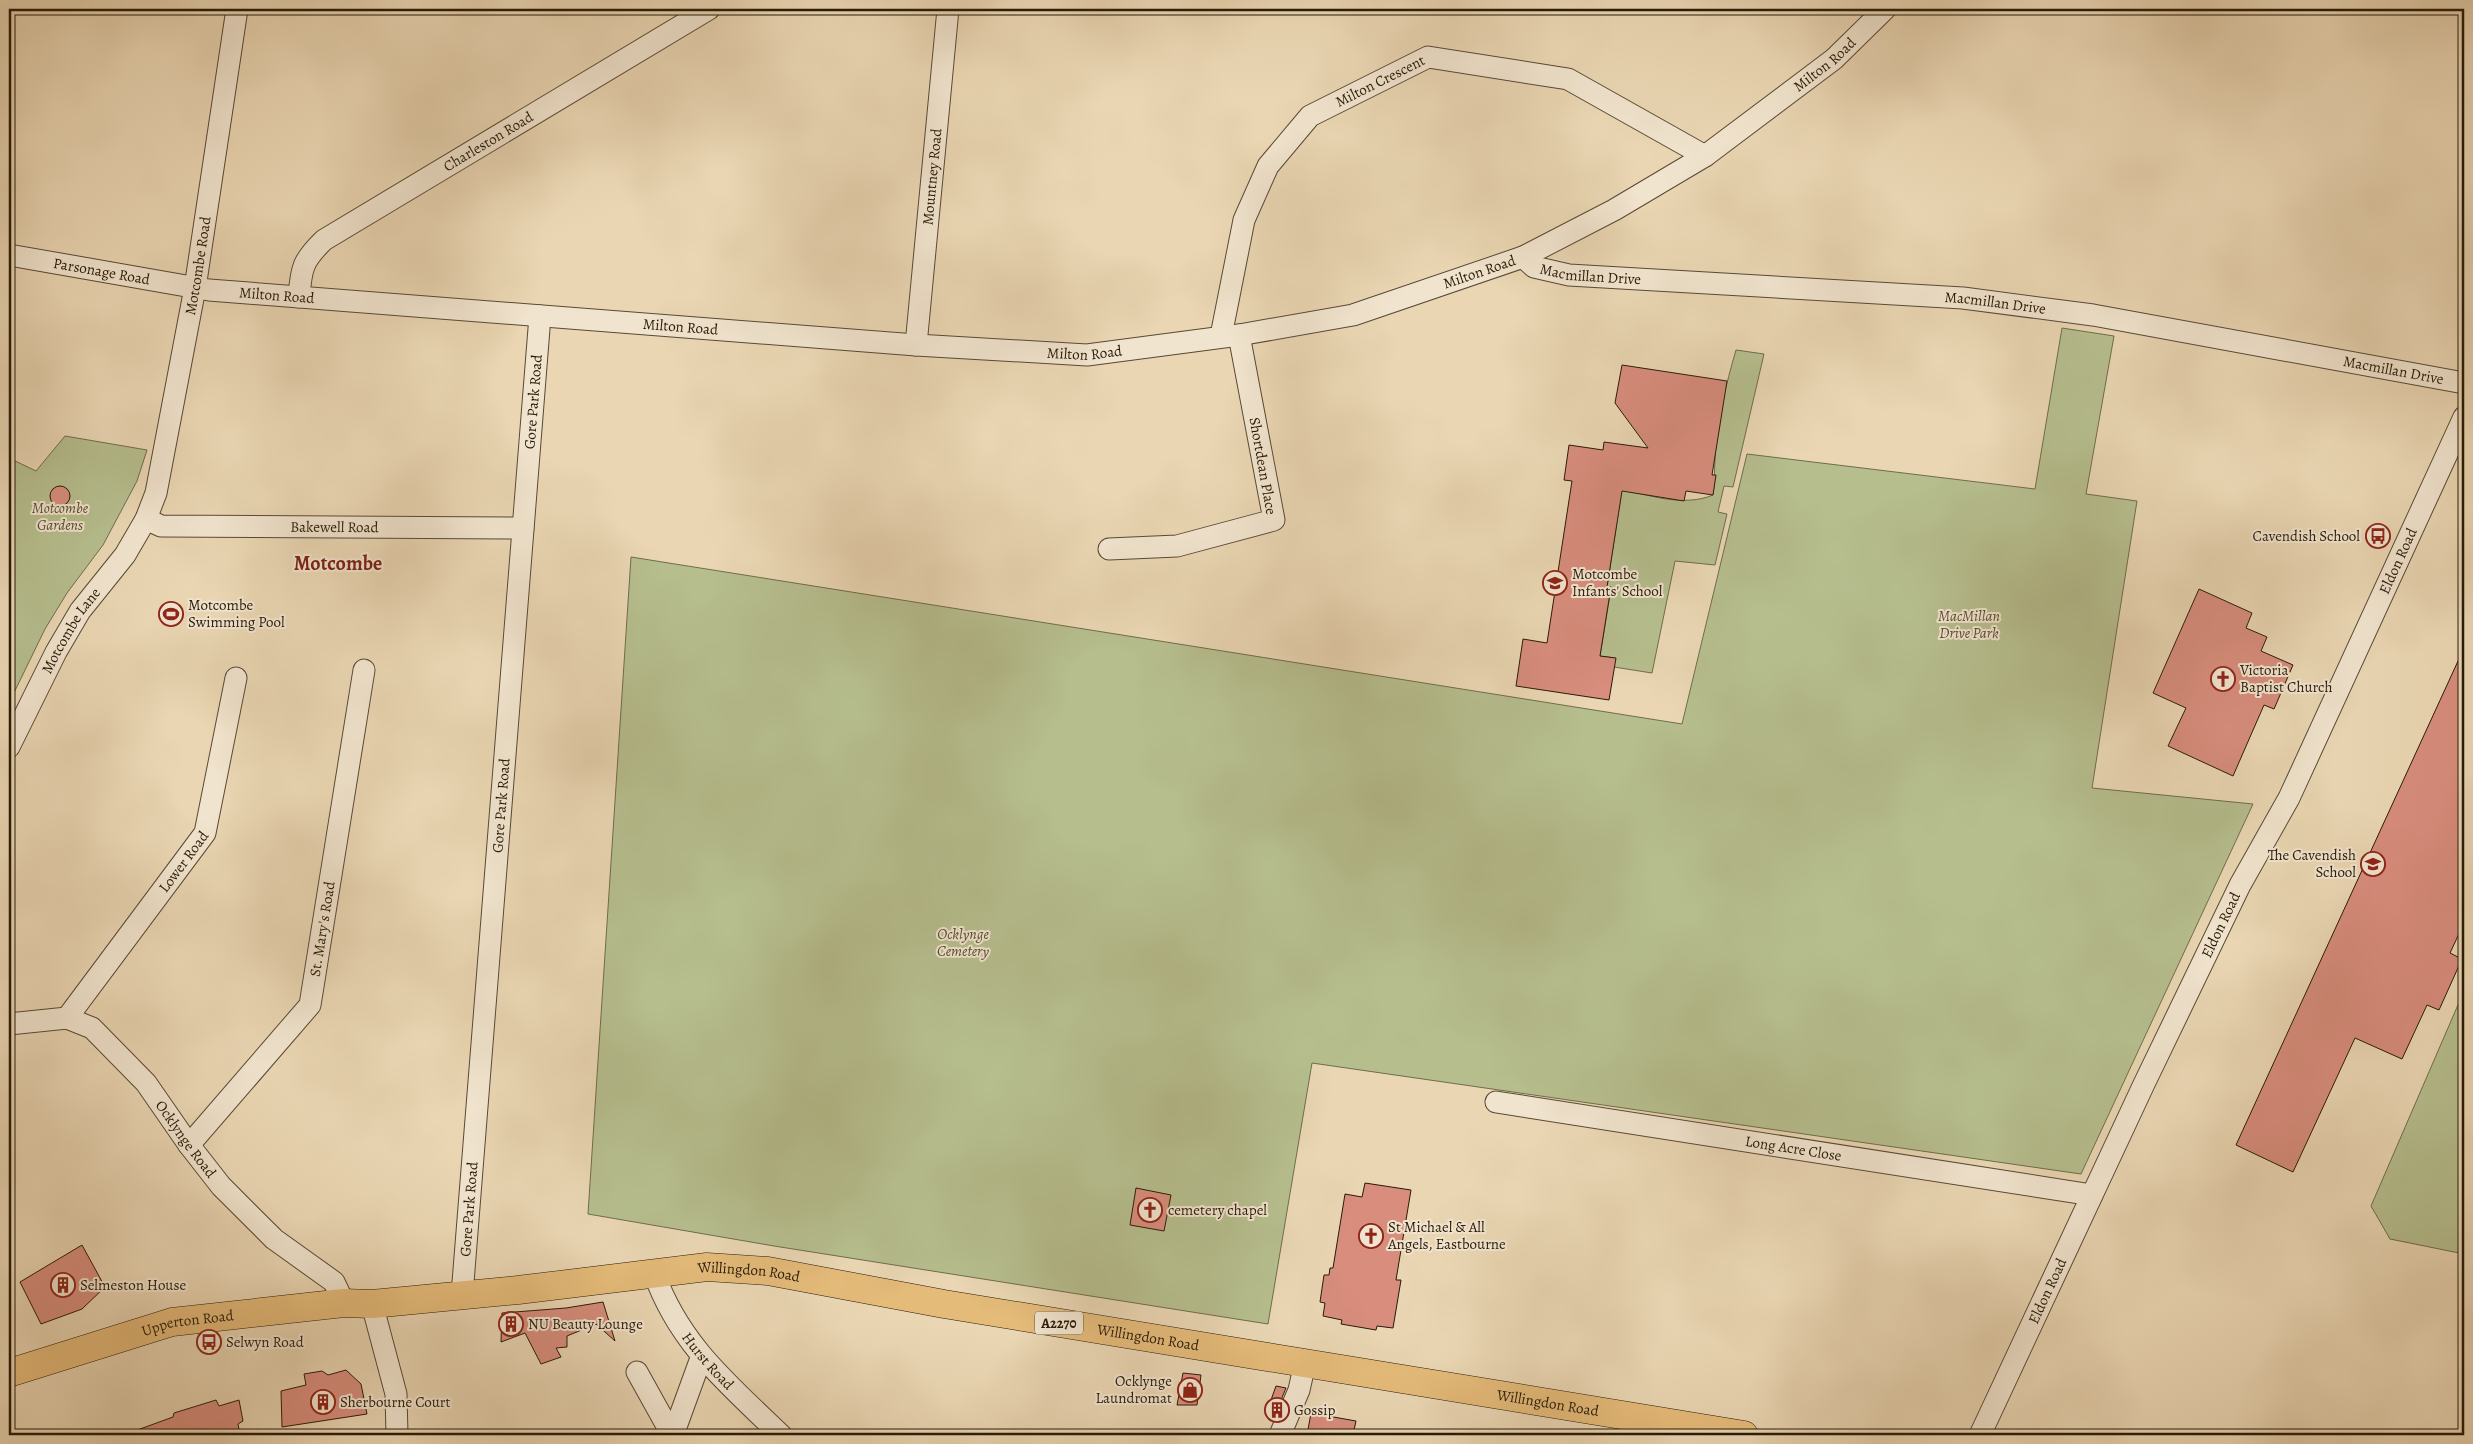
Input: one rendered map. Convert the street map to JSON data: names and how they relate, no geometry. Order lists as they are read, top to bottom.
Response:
{
  "streets": {
    "main road": ["Willingdon Road", "A2270", "Upperton Road"],
    "street": [
      "Milton Road",
      "Milton Crescent",
      "Charleston Road",
      "Mountney Road",
      "Motcombe Road",
      "Parsonage Road",
      "Macmillan Drive",
      "Gore Park Road",
      "Shortdean Place",
      "Bakewell Road",
      "Eldon Road",
      "Motcombe Lane",
      "Lower Road",
      "St. Mary's Road",
      "Ocklynge Road",
      "Long Acre Close",
      "Hurst Road"
    ]
  },
  "crossings": [
    ["Milton Road", "Milton Crescent"],
    ["Milton Road", "Charleston Road"],
    ["Milton Road", "Mountney Road"],
    ["Milton Road", "Motcombe Road"],
    ["Milton Road", "Parsonage Road"],
    ["Milton Road", "Macmillan Drive"],
    ["Milton Road", "Gore Park Road"],
    ["Milton Road", "Shortdean Place"],
    ["Milton Crescent", "Shortdean Place"],
    ["Motcombe Road", "Parsonage Road"],
    ["Motcombe Road", "Bakewell Road"],
    ["Motcombe Road", "Motcombe Lane"],
    ["Gore Park Road", "Bakewell Road"],
    ["Gore Park Road", "Willingdon Road"],
    ["Bakewell Road", "Motcombe Lane"],
    ["Eldon Road", "Long Acre Close"],
    ["Lower Road", "Ocklynge Road"],
    ["St. Mary's Road", "Ocklynge Road"],
    ["Ocklynge Road", "Upperton Road"],
    ["Willingdon Road", "Upperton Road"],
    ["Willingdon Road", "Hurst Road"]
  ],
  "districts": ["Motcombe"],
  "parks": ["Motcombe Gardens", "MacMillan Drive Park", "Ocklynge Cemetery"],
  "places": {
    "bus stop": ["Cavendish School", "Selwyn Road"],
    "school or university": ["Motcombe Infants' School", "The Cavendish School"],
    "sports": ["Motcombe Swimming Pool"],
    "church": ["Victoria Baptist Church", "cemetery chapel", "St Michael & All Angels, Eastbourne"],
    "building": [
      "Selmeston House",
      "NU Beauty Lounge",
      "Sherbourne Court",
      "Gossip"
    ],
    "shop": ["Ocklynge Laundromat"]
  }
}
